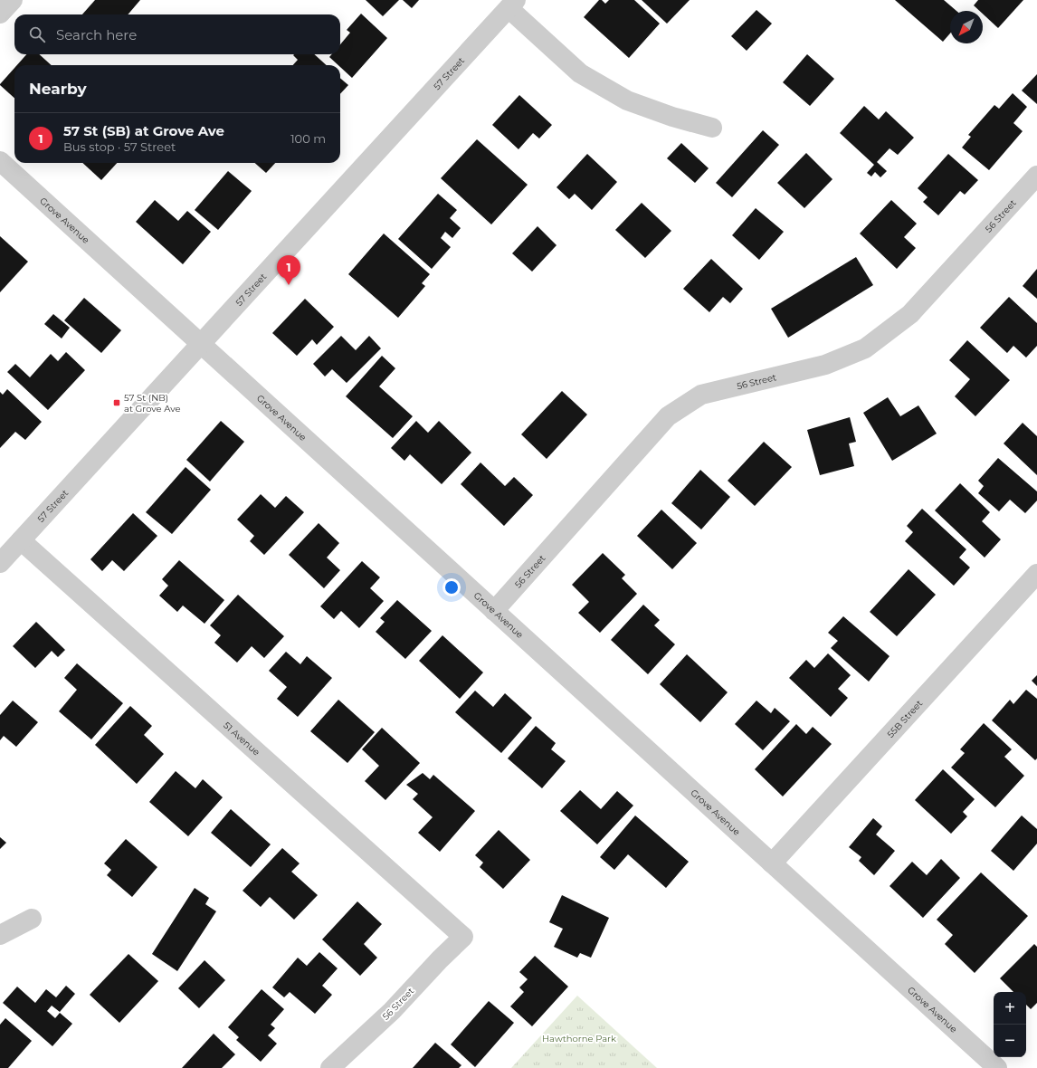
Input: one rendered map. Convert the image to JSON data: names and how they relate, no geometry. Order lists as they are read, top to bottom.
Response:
{
  "streets": {
    "street": [
      "57 Street",
      "56 Street",
      "Grove Avenue",
      "55B Street",
      "51 Avenue"
    ]
  },
  "crossings": [
    ["57 Street", "Grove Avenue"],
    ["57 Street", "51 Avenue"],
    ["56 Street", "Grove Avenue"],
    ["56 Street", "51 Avenue"],
    ["Grove Avenue", "55B Street"]
  ],
  "parks": ["Hawthorne Park"],
  "places": {
    "transit": ["57 St (NB) at Grove Ave"]
  },
  "north": "bottom left",
  "page": {
    "search": "Search here",
    "heading": "Nearby",
    "list": [
      {
        "mark": "1",
        "name": "57 St (SB) at Grove Ave",
        "note": "Bus stop · 57 Street",
        "value": "100 m"
      }
    ],
    "pins": "1",
    "map_buttons": ["+", "−"]
  }
}
